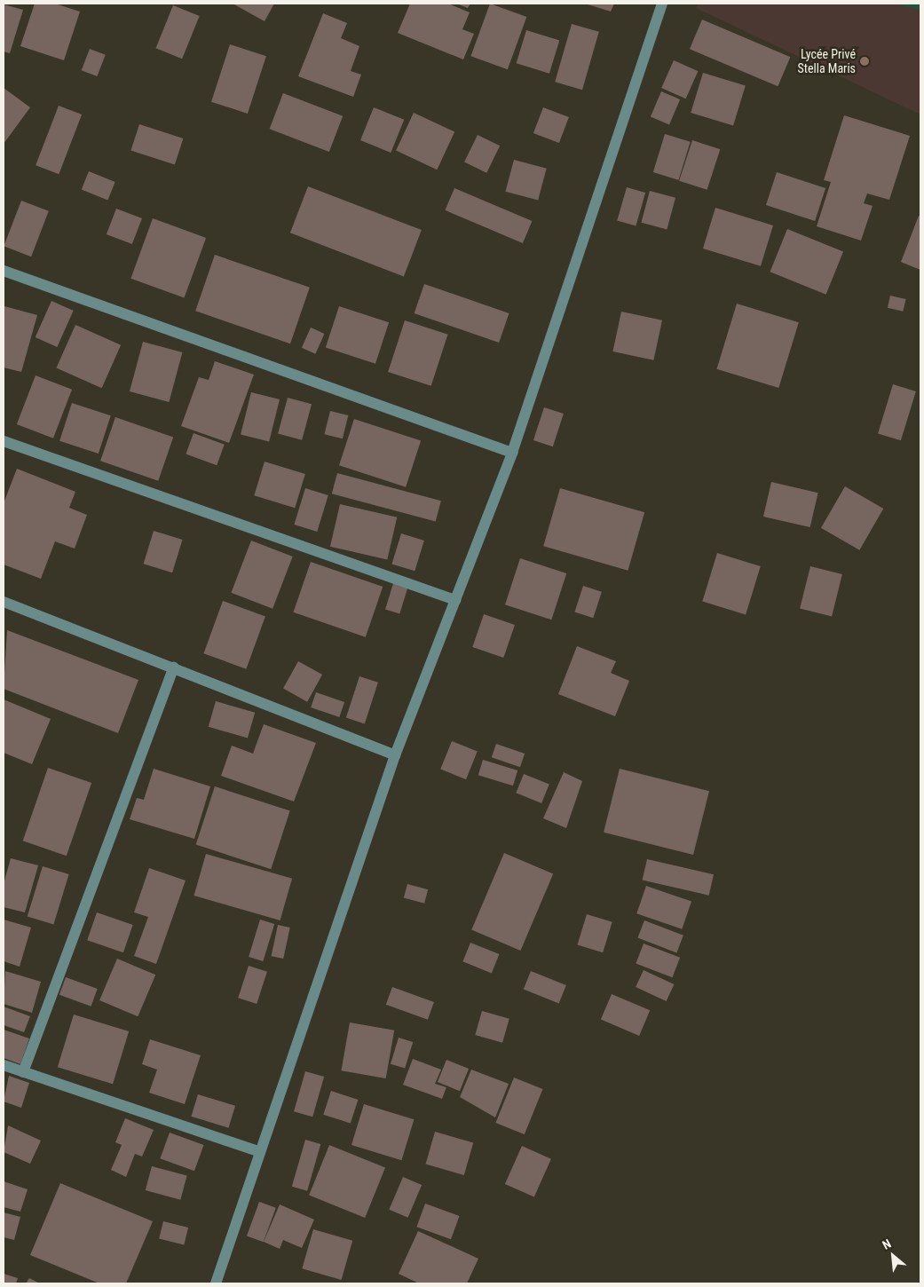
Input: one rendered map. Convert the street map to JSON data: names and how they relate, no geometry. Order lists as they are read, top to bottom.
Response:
{
  "places": ["Lycée Privé Stella Maris"],
  "north": "top left"
}
